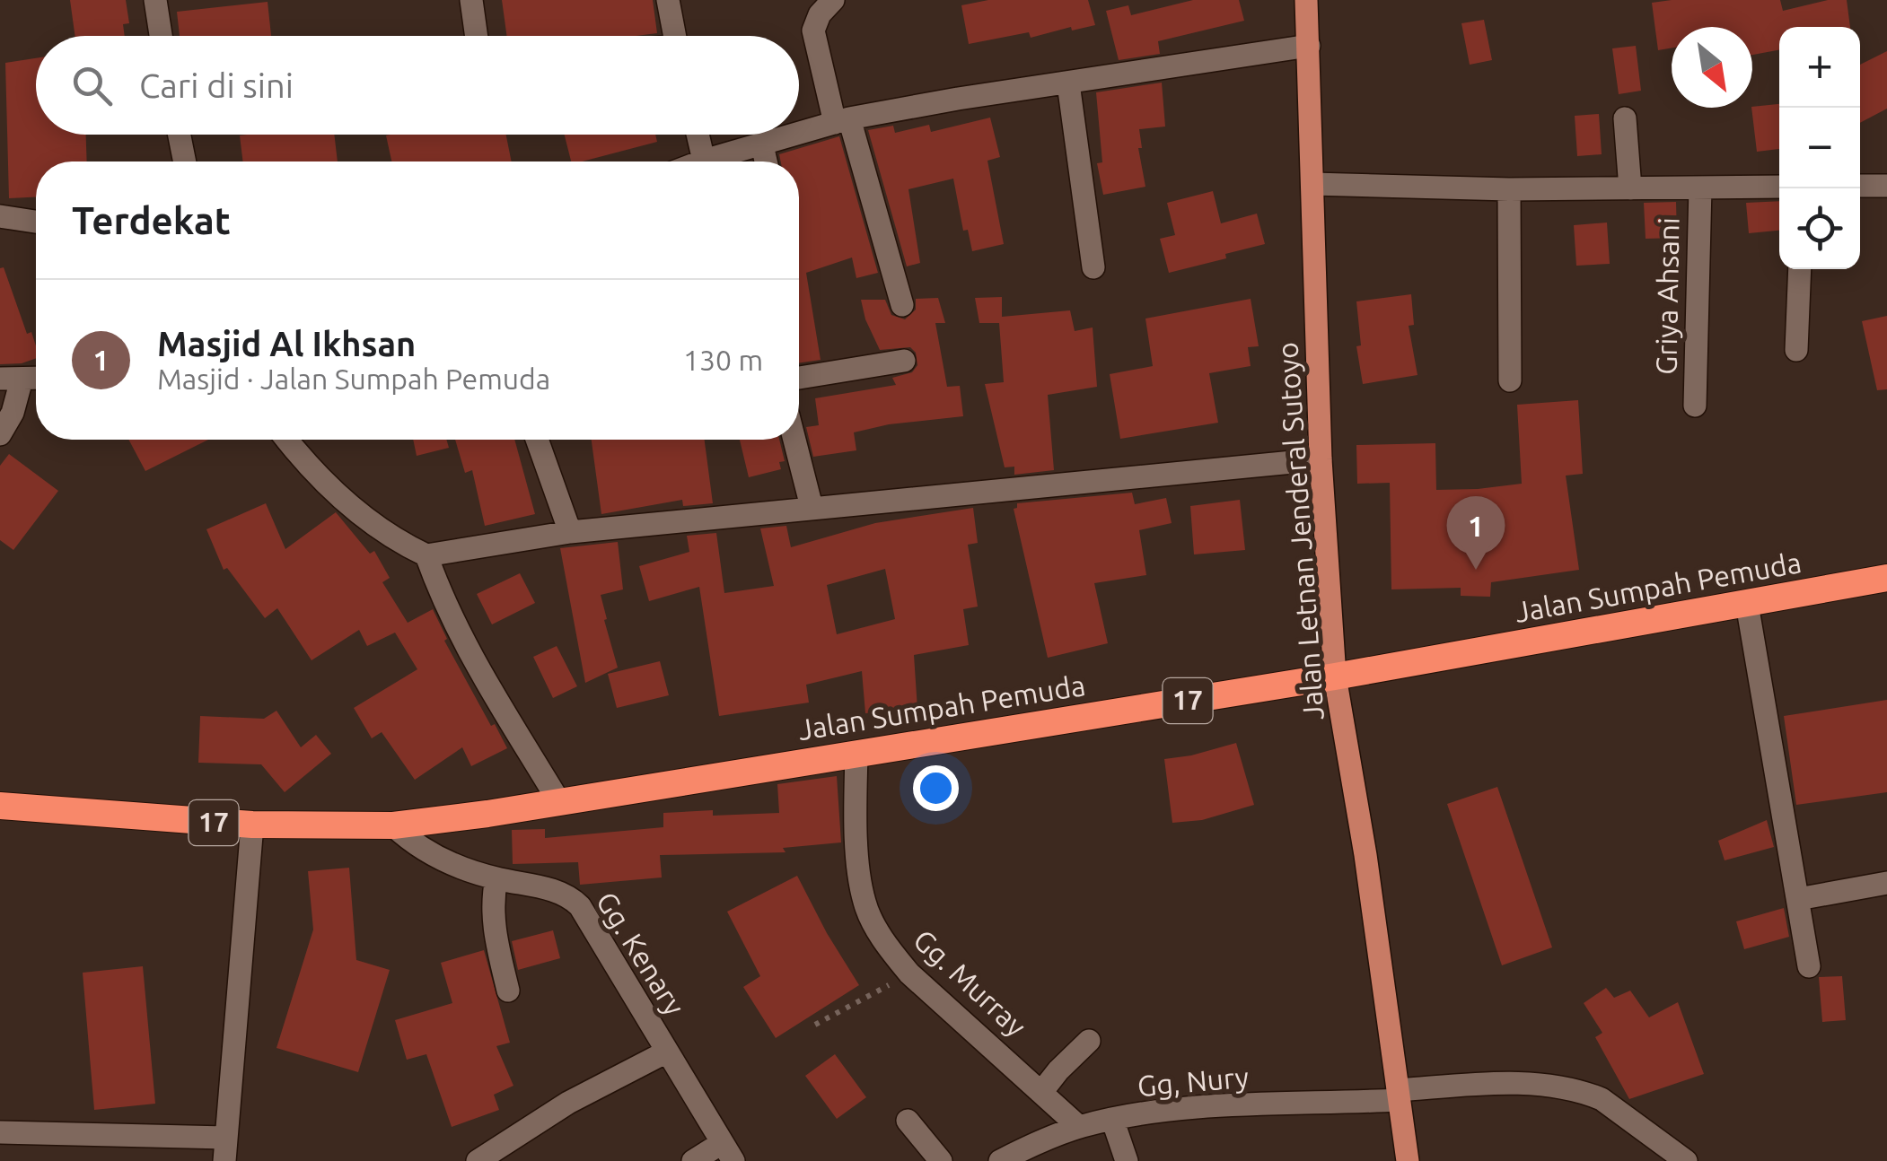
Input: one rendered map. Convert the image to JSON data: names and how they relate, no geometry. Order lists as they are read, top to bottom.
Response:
{
  "streets": {
    "highway": ["Jalan Sumpah Pemuda", "17"],
    "main road": ["Jalan Letnan Jenderal Sutoyo"],
    "street": [
      "Griya Ahsani",
      "Gg. Kenary",
      "Gg. Murray",
      "Gg, Nury"
    ]
  },
  "crossings": [
    ["Jalan Letnan Jenderal Sutoyo", "Jalan Sumpah Pemuda"],
    ["Jalan Letnan Jenderal Sutoyo", "Gg, Nury"],
    ["Jalan Sumpah Pemuda", "Gg. Kenary"],
    ["Jalan Sumpah Pemuda", "Gg. Murray"],
    ["Gg. Murray", "Gg, Nury"]
  ],
  "north": "bottom right",
  "page": {
    "map_buttons": ["+", "−"],
    "search": "Cari di sini",
    "heading": "Terdekat",
    "list": [
      {
        "mark": "1",
        "name": "Masjid Al Ikhsan",
        "note": "Masjid · Jalan Sumpah Pemuda",
        "value": "130 m"
      }
    ],
    "pins": "1"
  }
}
